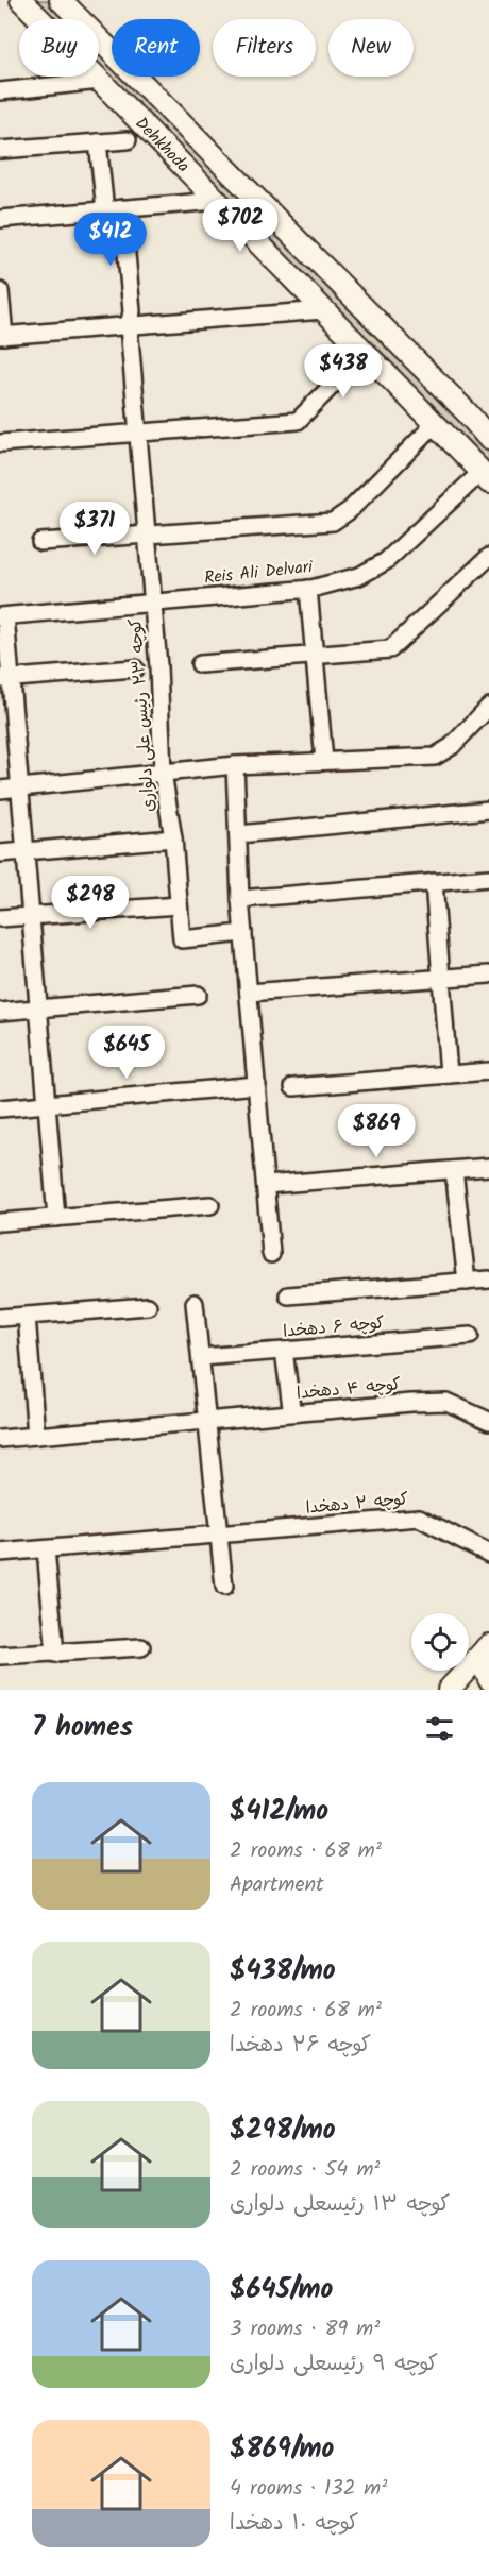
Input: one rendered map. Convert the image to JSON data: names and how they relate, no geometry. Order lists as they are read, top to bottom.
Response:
{
  "streets": {
    "main road": ["Dehkhoda"],
    "street": [
      "Reis Ali Delvari",
      "کوچه ۲۳ رئیس علی دلواری",
      "کوچه ۶ دهخدا",
      "کوچه ۴ دهخدا",
      "کوچه ۲ دهخدا"
    ]
  },
  "crossings": [
    ["Dehkhoda", "Reis Ali Delvari"],
    ["Reis Ali Delvari", "کوچه ۲۳ رئیس علی دلواری"]
  ],
  "page": {
    "chip": [
      "Buy",
      "Rent",
      "Filters",
      "New"
    ],
    "price": [
      "$702",
      "$412",
      "$438",
      "$371",
      "$298",
      "$645",
      "$869"
    ],
    "heading": "7 homes",
    "list": [
      {
        "name": "$412/mo",
        "note": "2 rooms · 68 m² · Apartment"
      },
      {
        "name": "$438/mo",
        "note": "2 rooms · 68 m² · کوچه ۲۶ دهخدا"
      },
      {
        "name": "$298/mo",
        "note": "2 rooms · 54 m² · کوچه ۱۳ رئیسعلی دلواری"
      },
      {
        "name": "$645/mo",
        "note": "3 rooms · 89 m² · کوچه ۹ رئیسعلی دلواری"
      },
      {
        "name": "$869/mo",
        "note": "4 rooms · 132 m² · کوچه ۱۰ دهخدا"
      }
    ]
  }
}
